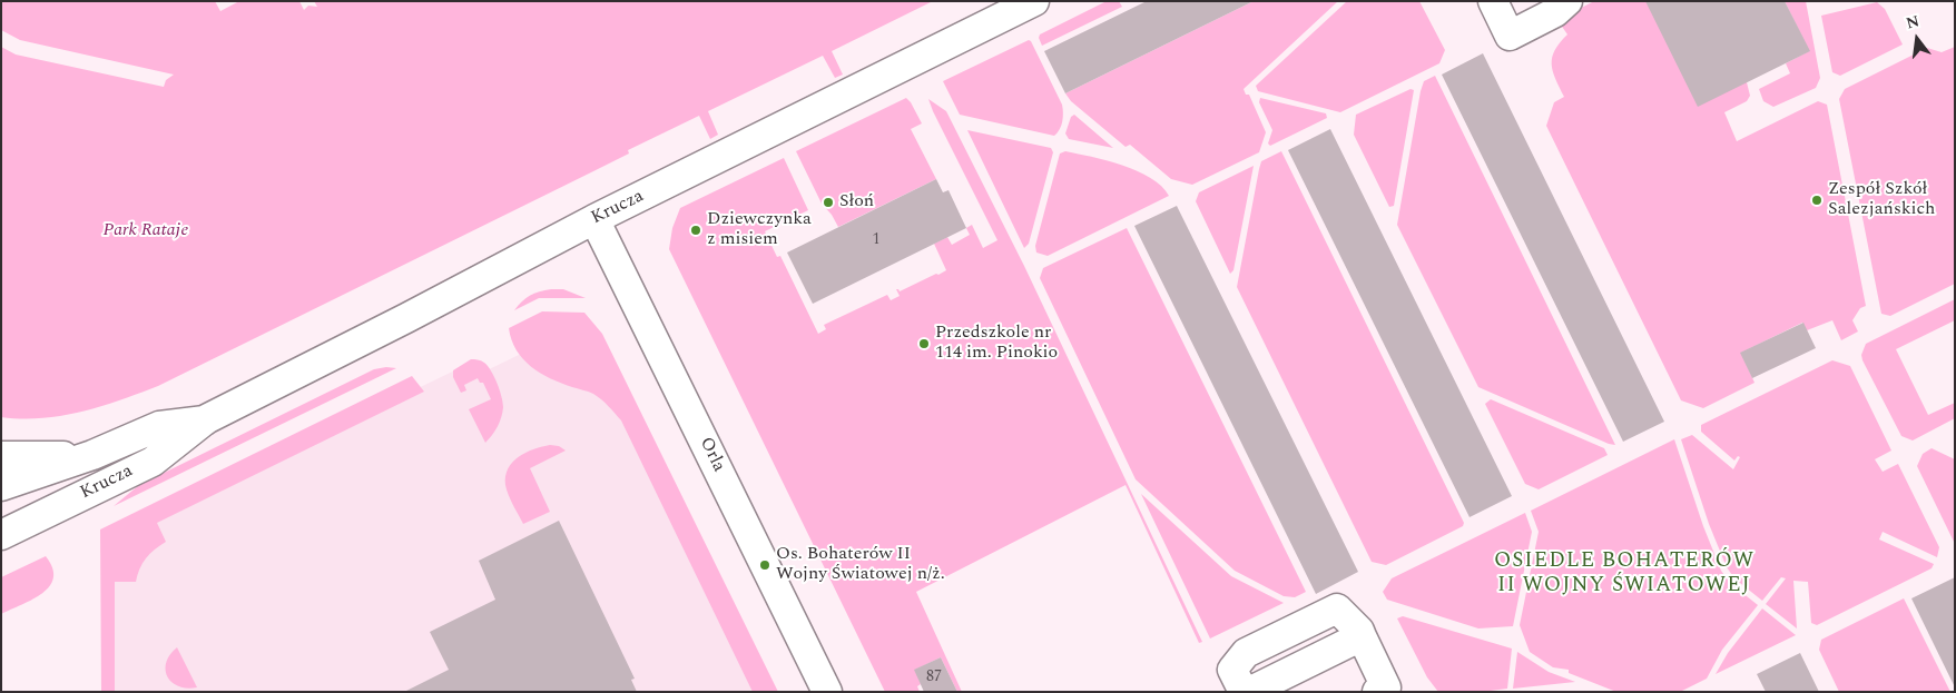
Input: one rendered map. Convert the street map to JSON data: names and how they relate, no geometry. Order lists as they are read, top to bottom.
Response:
{
  "streets": {
    "street": ["Krucza", "Orla"]
  },
  "crossings": [
    ["Krucza", "Orla"]
  ],
  "districts": ["OSIEDLE BOHATERÓW II WOJNY ŚWIATOWEJ"],
  "parks": ["Park Rataje"],
  "places": [
    "Zespół Szkół Salezjańskich",
    "Słoń",
    "Dziewczynka z misiem",
    "Przedszkole nr 114 im. Pinokio",
    "Os. Bohaterów II Wojny Światowej n/ż."
  ],
  "house_numbers": ["1", "87"],
  "north": "top"
}
